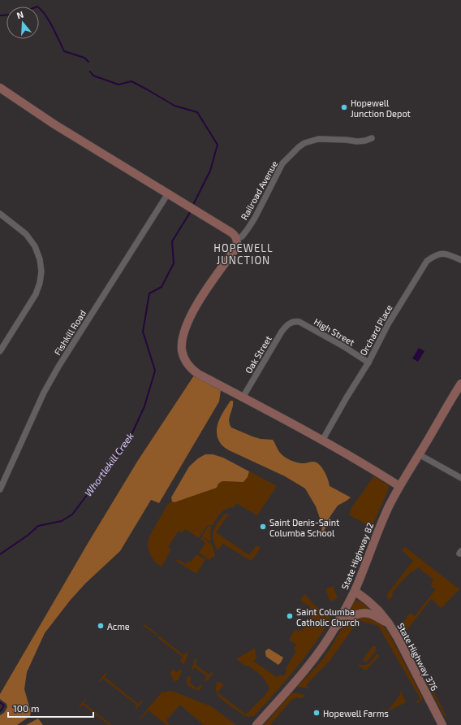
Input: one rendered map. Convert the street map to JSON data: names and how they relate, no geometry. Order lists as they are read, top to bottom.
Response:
{
  "streets": {
    "main road": ["State Highway 82", "State Highway 376"],
    "street": [
      "Railroad Avenue",
      "Orchard Place",
      "High Street",
      "Fishkill Road",
      "Oak Street"
    ]
  },
  "crossings": [
    ["Orchard Place", "High Street"],
    ["High Street", "Oak Street"],
    ["State Highway 82", "State Highway 376"]
  ],
  "districts": ["HOPEWELL JUNCTION"],
  "water": ["Whortlekill Creek"],
  "places": [
    "Hopewell Junction Depot",
    "Saint Denis-Saint Columba School",
    "Saint Columba Catholic Church",
    "Acme",
    "Hopewell Farms"
  ],
  "scale_bar": "100 m",
  "north": "top"
}
